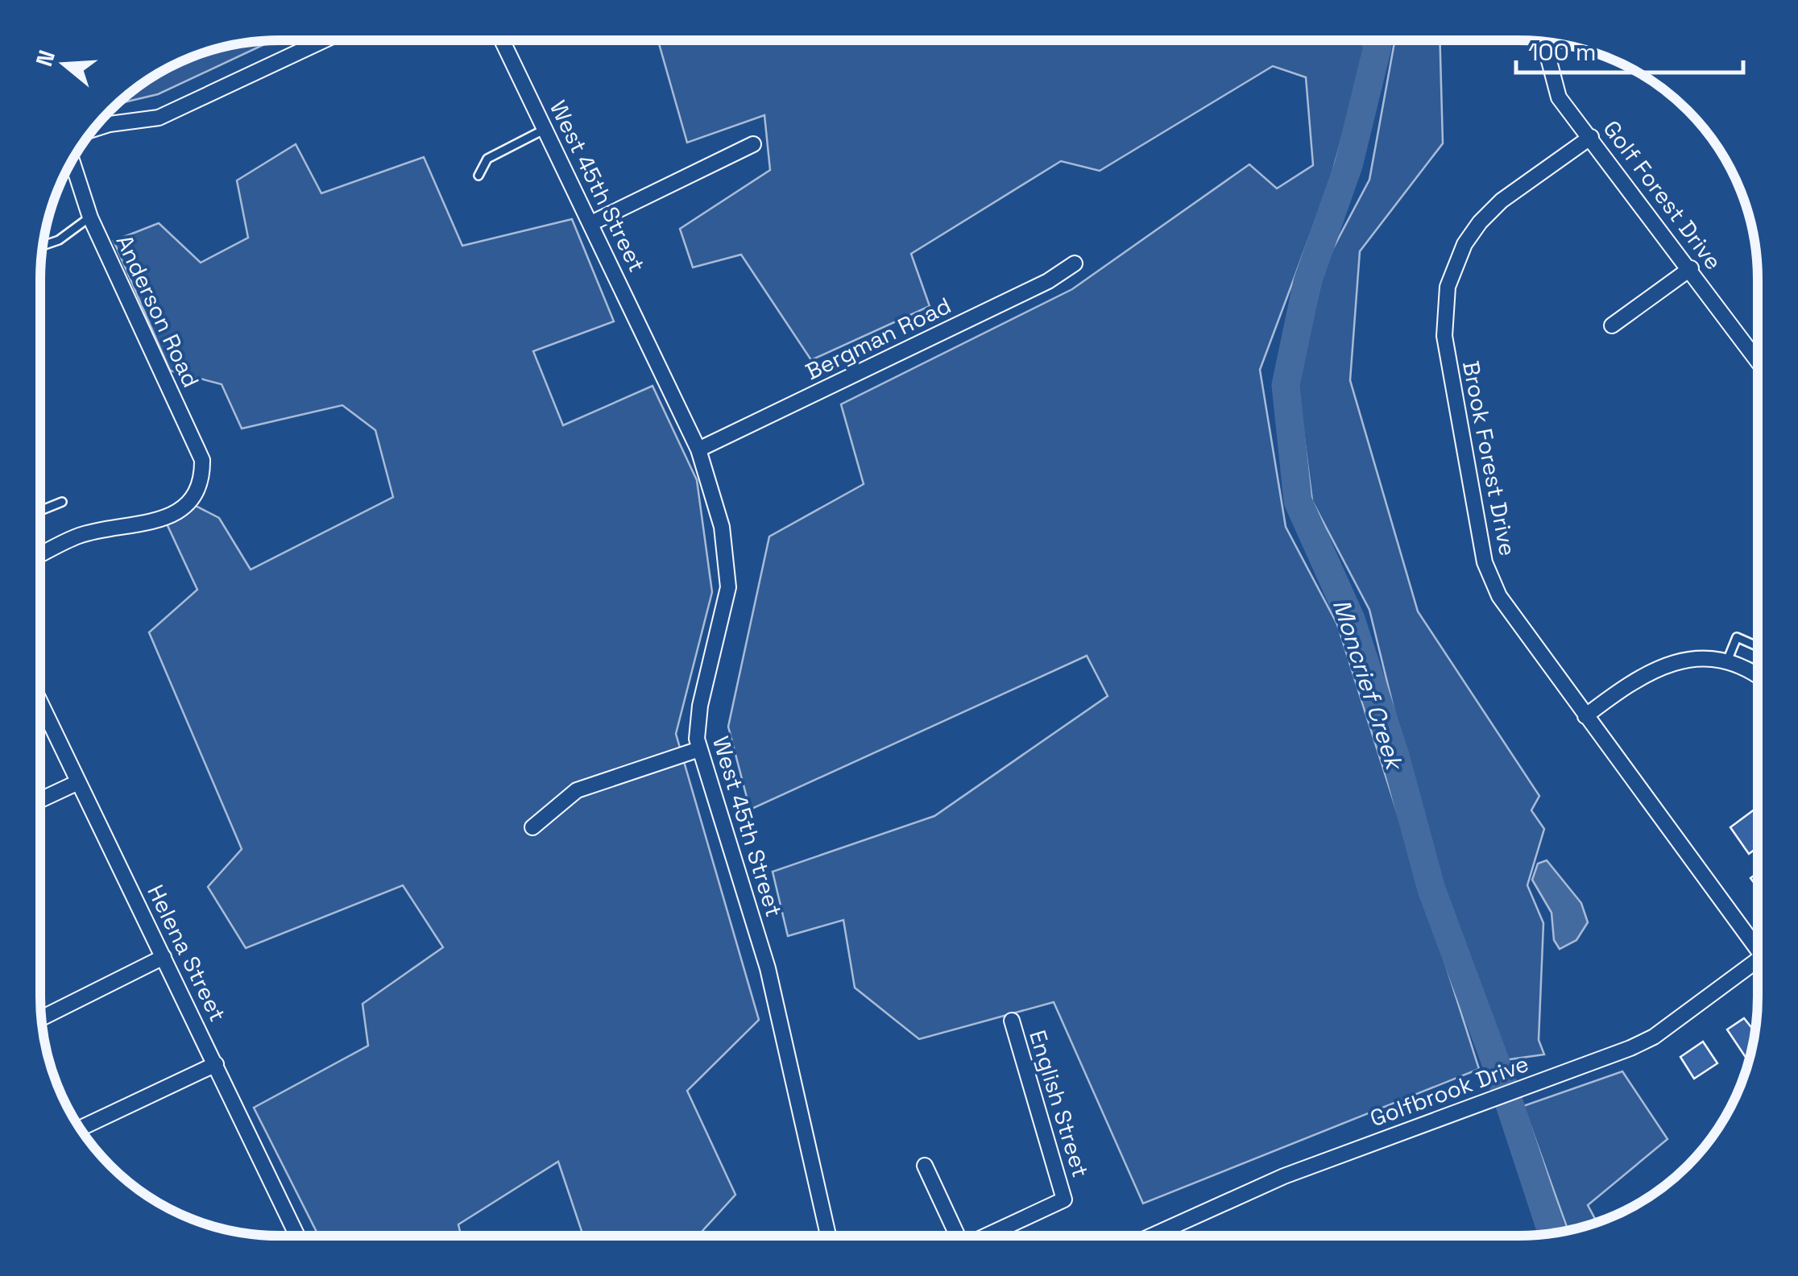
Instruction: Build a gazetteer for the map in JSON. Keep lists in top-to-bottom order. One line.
{"streets":{"street":["West 45th Street","Golf Forest Drive","Anderson Road","Bergman Road","Brook Forest Drive","Helena Street","Golfbrook Drive","English Street"]},"crossings":[["West 45th Street","Bergman Road"],["Golf Forest Drive","Brook Forest Drive"]],"water":["Moncrief Creek"],"scale_bar":"100 m","north":"left"}
